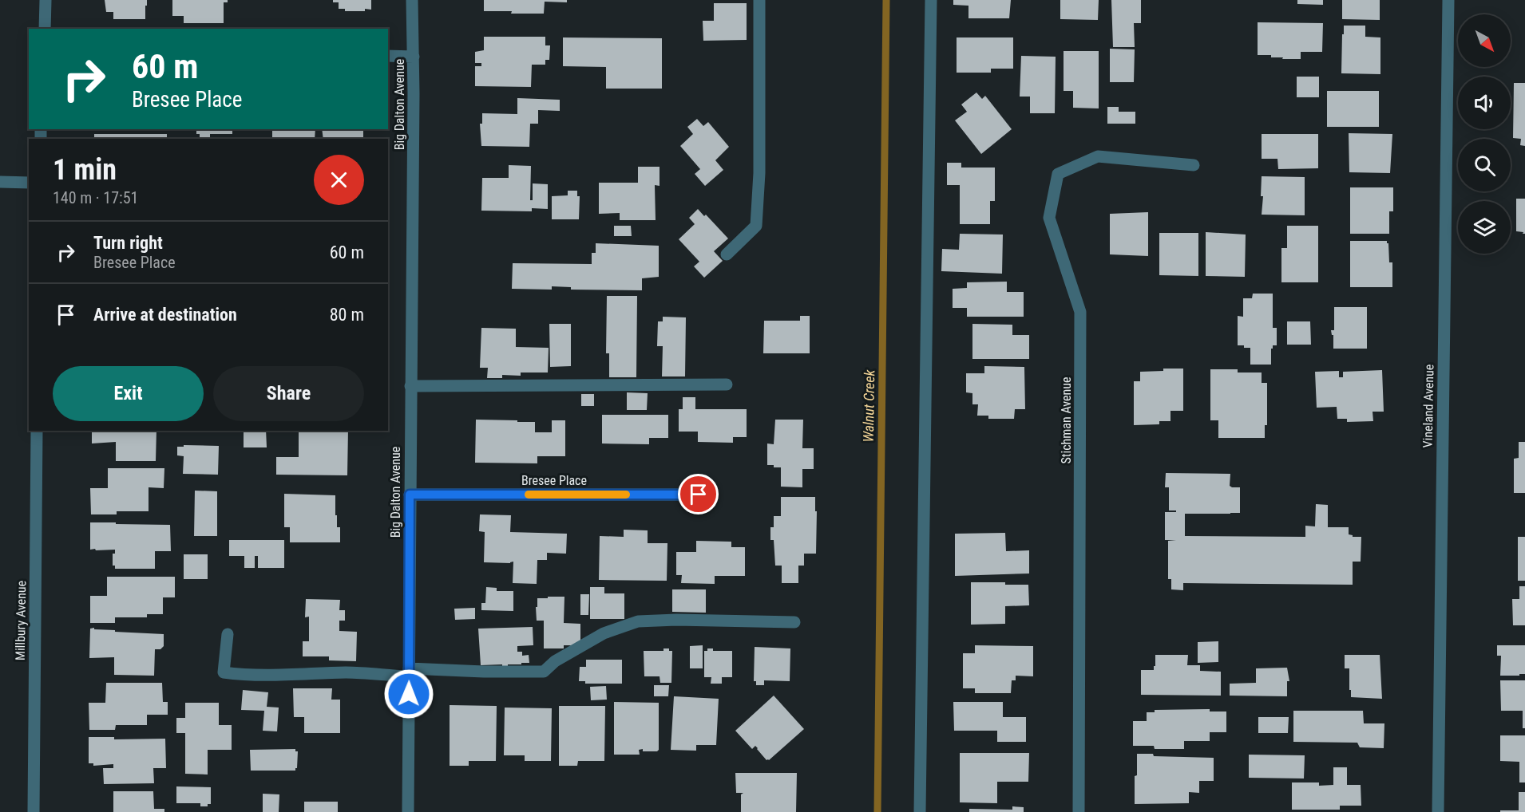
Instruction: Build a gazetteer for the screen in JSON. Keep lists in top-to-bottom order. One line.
{"streets":{"street":["Big Dalton Avenue","Vineland Avenue","Stichman Avenue","Bresee Place","Millbury Avenue"]},"crossings":[["Big Dalton Avenue","Bresee Place"]],"water":["Walnut Creek"],"north":"bottom right","page":{"turn":["60 m","Bresee Place"],"heading":["1 min","140 m · 17:51"],"list":[{"name":"Turn right","note":"Bresee Place","value":"60 m"},{"name":"Arrive at destination","value":"80 m"}],"buttons":["Exit","Share"]}}
